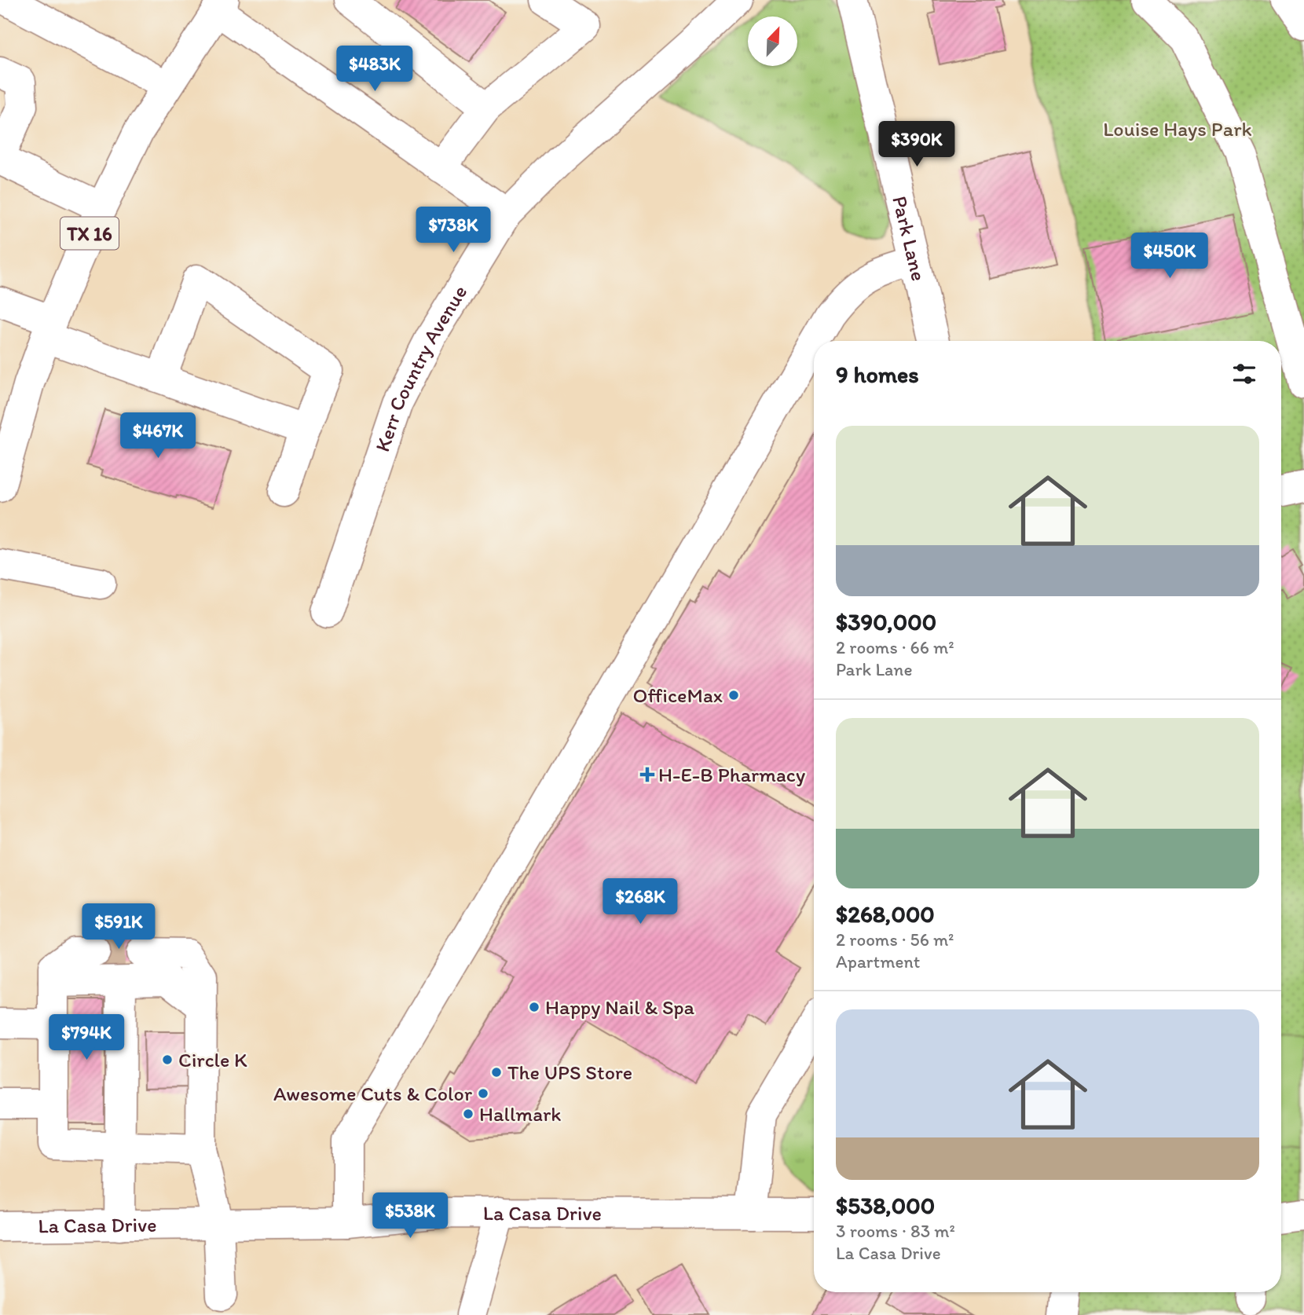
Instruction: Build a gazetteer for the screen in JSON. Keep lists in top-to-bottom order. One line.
{"streets":{"street":["TX 16","Park Lane","Kerr Country Avenue","La Casa Drive"]},"parks":["Louise Hays Park"],"places":{"other":["OfficeMax","Happy Nail & Spa","Circle K","The UPS Store","Awesome Cuts & Color","Hallmark"],"health":["H-E-B Pharmacy"]},"north":"top right","page":{"price":["$483K","$390K","$738K","$450K","$467K","$268K","$591K","$794K","$538K"],"heading":"9 homes","list":[{"name":"$390,000","note":"2 rooms · 66 m² · Park Lane"},{"name":"$268,000","note":"2 rooms · 56 m² · Apartment"},{"name":"$538,000","note":"3 rooms · 83 m² · La Casa Drive"}]}}
